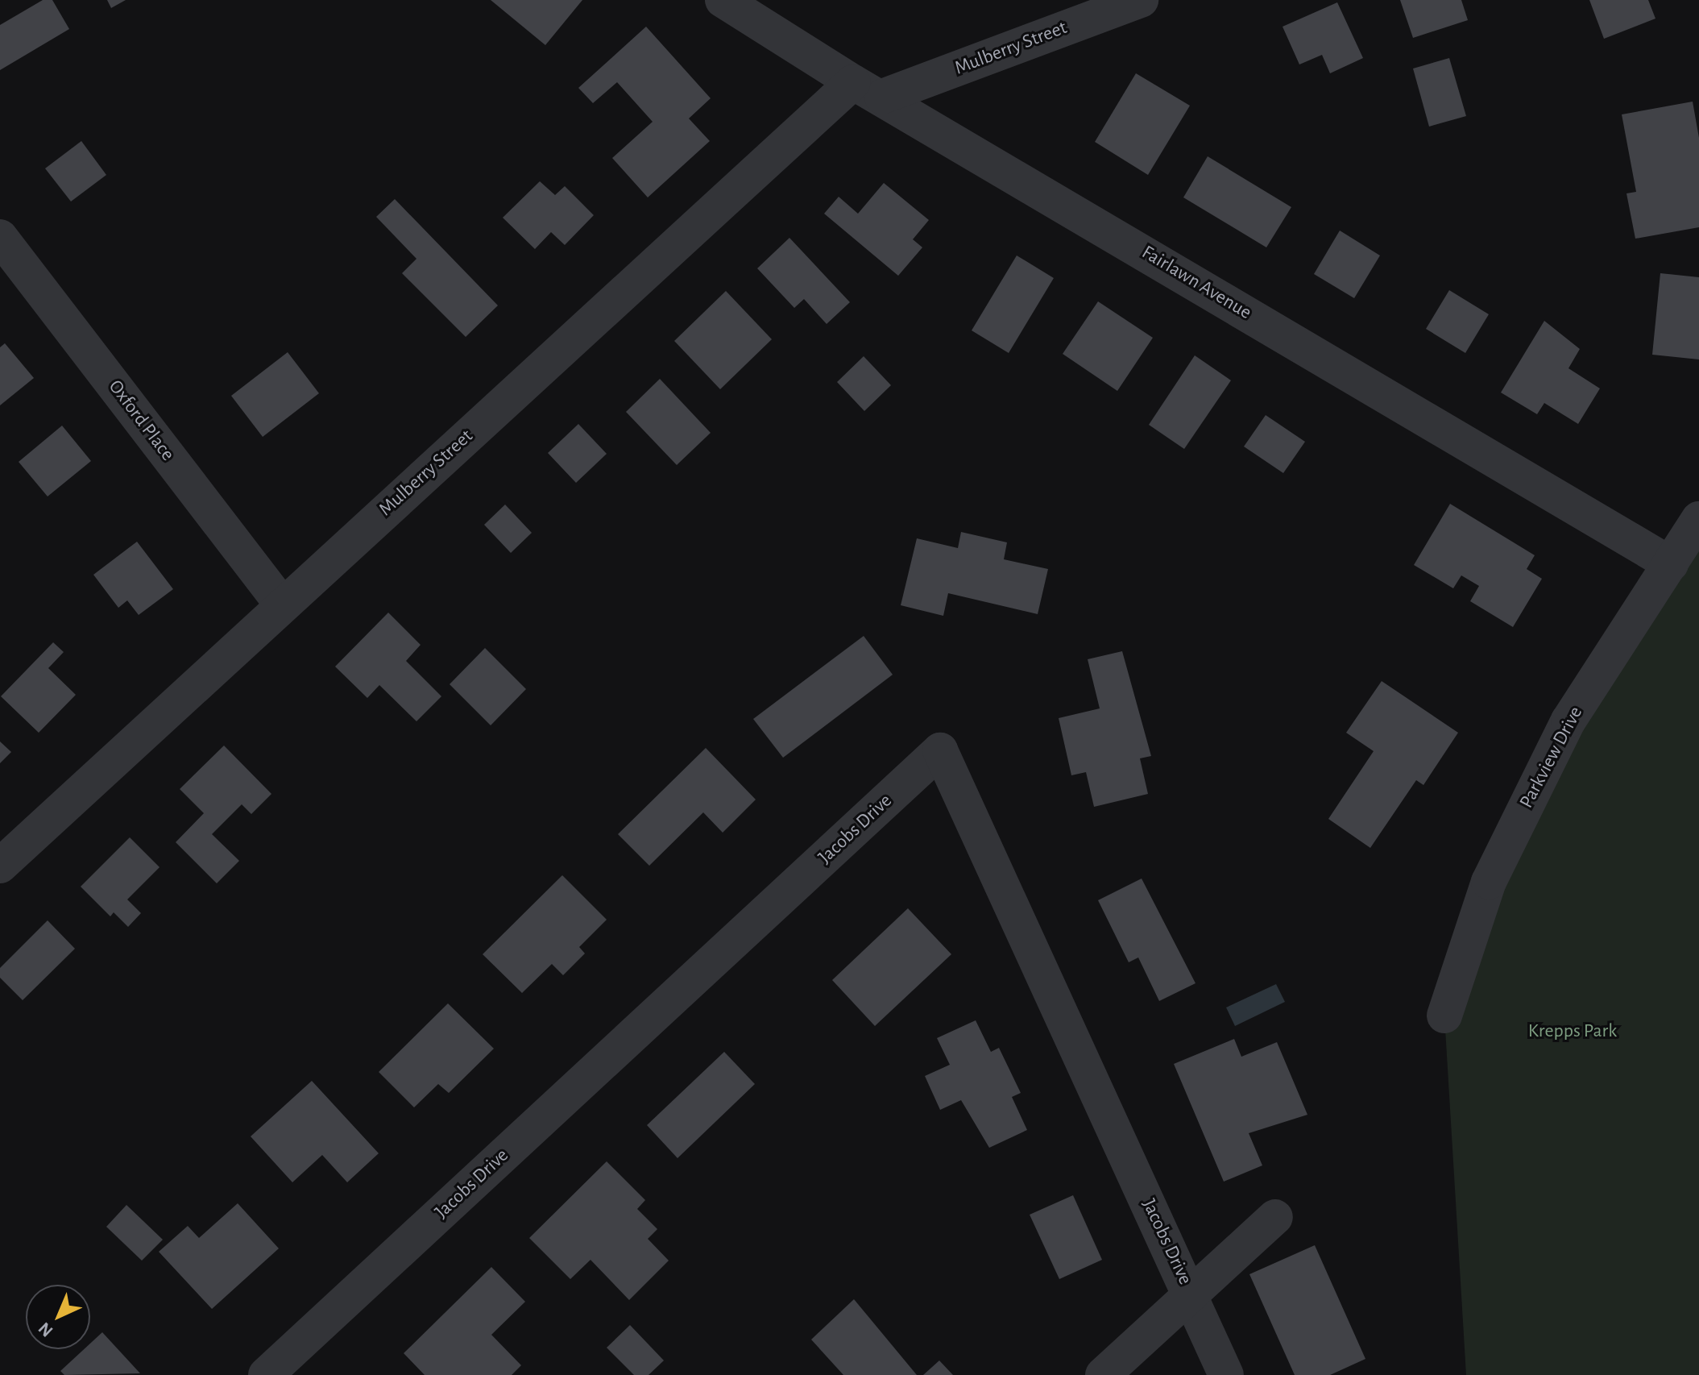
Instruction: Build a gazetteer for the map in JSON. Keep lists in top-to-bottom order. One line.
{"streets":{"street":["Mulberry Street","Fairlawn Avenue","Oxford Place","Parkview Drive","Jacobs Drive"]},"crossings":[["Mulberry Street","Fairlawn Avenue"],["Mulberry Street","Oxford Place"],["Fairlawn Avenue","Parkview Drive"]],"parks":["Krepps Park"],"north":"bottom left"}
